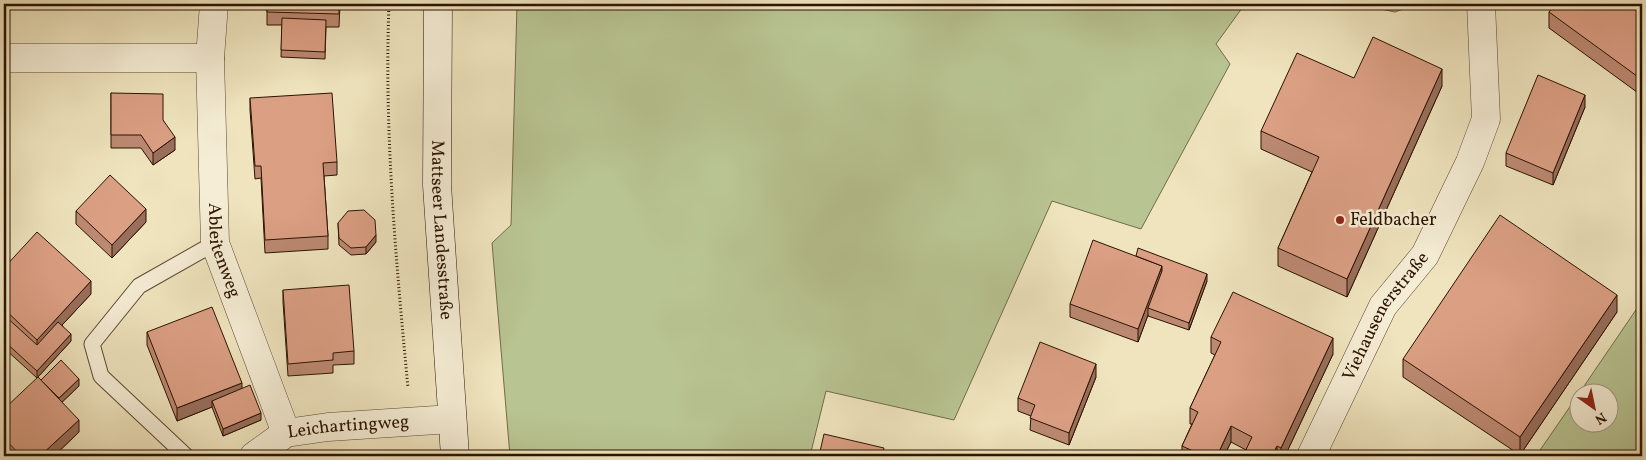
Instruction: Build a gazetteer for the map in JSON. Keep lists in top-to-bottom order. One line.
{"streets":{"street":["Mattseer Landesstraße","Ableitenweg","Viehausenerstraße","Leichartingweg"]},"crossings":[["Mattseer Landesstraße","Leichartingweg"],["Ableitenweg","Leichartingweg"]],"places":["Feldbacher"],"north":"bottom right"}
